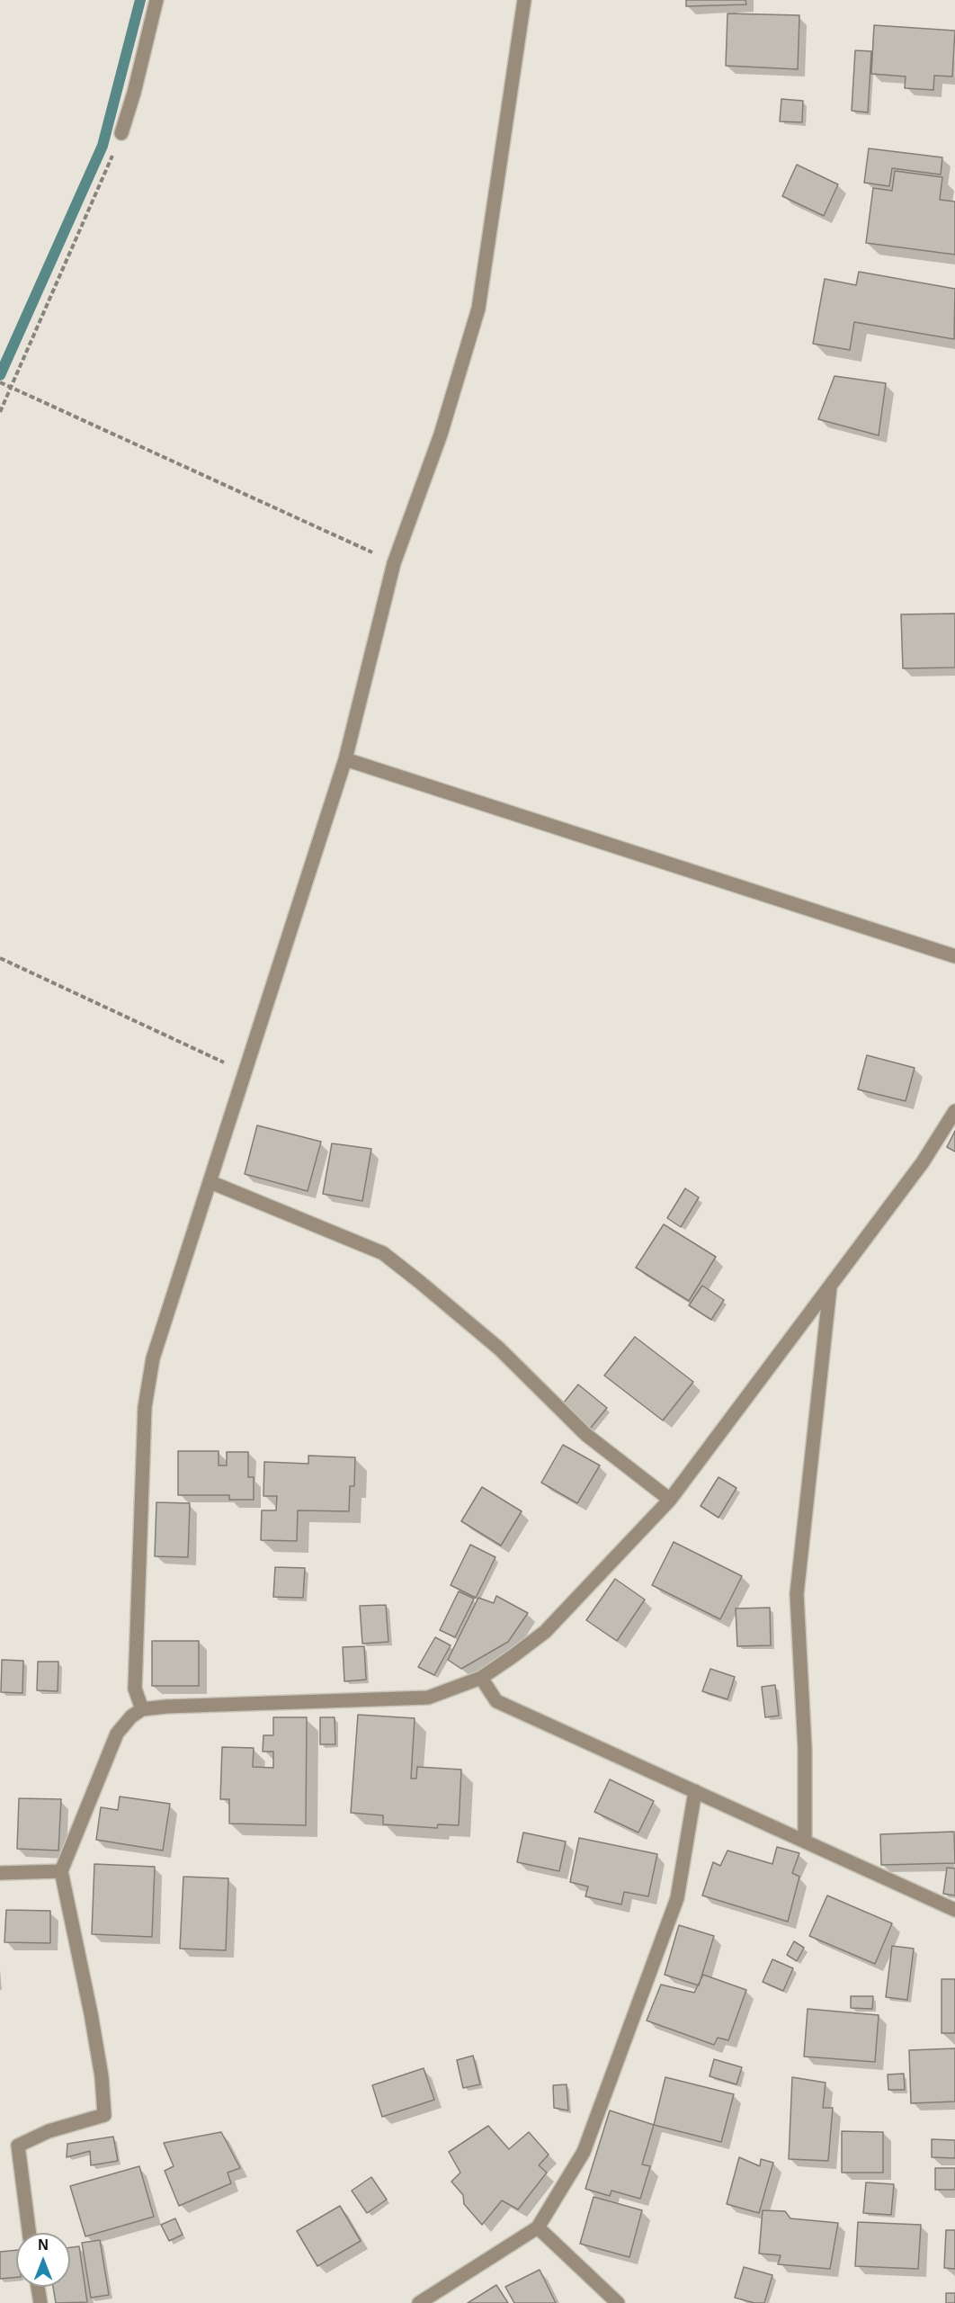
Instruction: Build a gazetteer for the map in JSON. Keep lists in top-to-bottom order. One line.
{"north":"top"}
